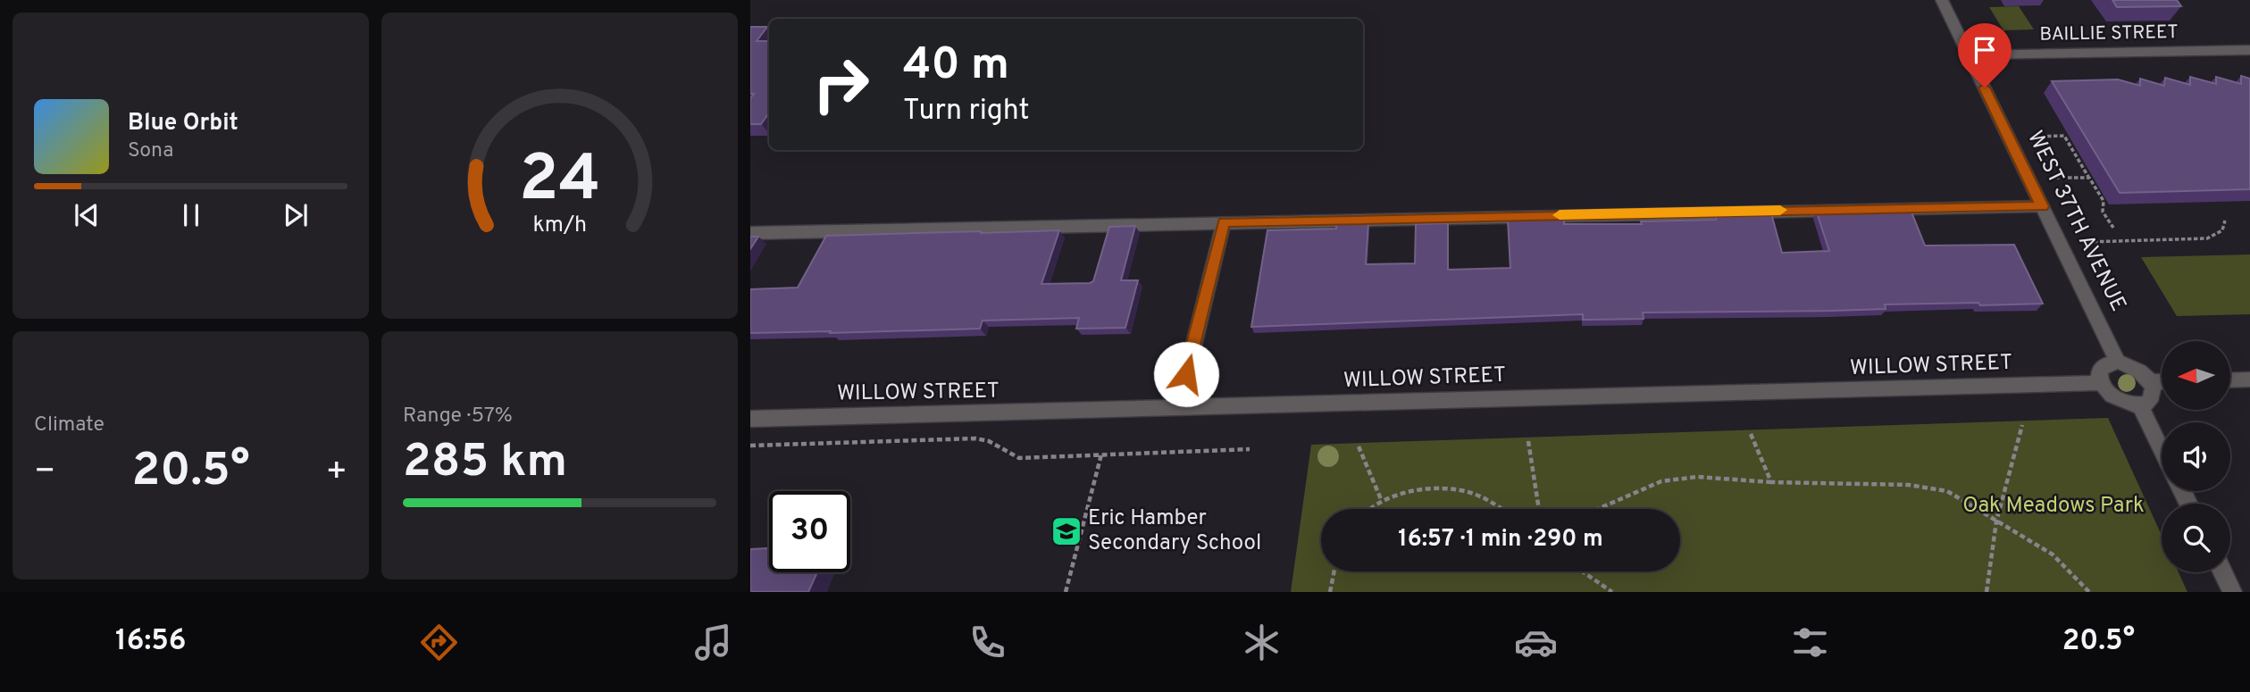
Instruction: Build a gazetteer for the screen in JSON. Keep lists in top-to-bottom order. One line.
{"streets":{"street":["BAILLIE STREET","WEST 37TH AVENUE","WILLOW STREET"]},"crossings":[["BAILLIE STREET","WEST 37TH AVENUE"],["WEST 37TH AVENUE","WILLOW STREET"]],"parks":["Oak Meadows Park"],"places":{"school or university":["Eric Hamber Secondary School"]},"north":"left","page":{"turn":["40 m","Turn right"],"song":["Blue Orbit","Sona"],"tile":["Climate",["Range · 57%","285 km"]],"heat":["−","20.5°","+"],"limit":"30","trip":"16:57 · 1 min · 290 m","tabs":["16:56","20.5°"],"gauge":["24","km/h"]}}
